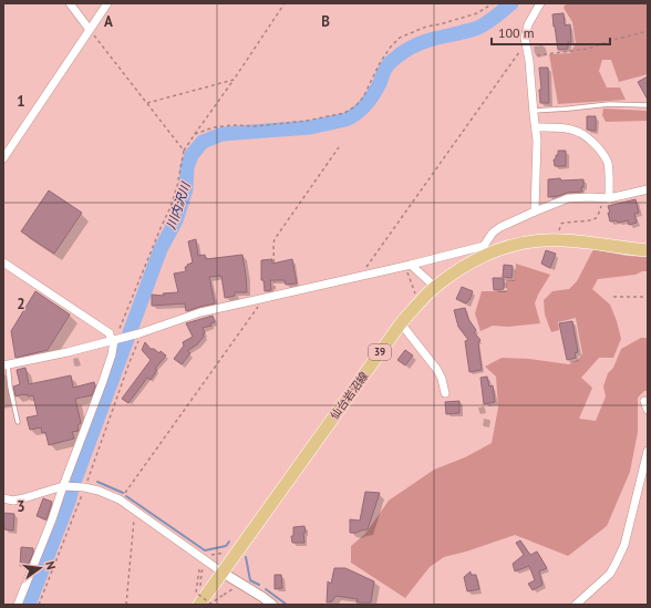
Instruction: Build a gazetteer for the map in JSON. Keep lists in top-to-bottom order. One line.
{"streets":{"main road":["39","仙台岩沼線"]},"water":["川内沢川"],"scale_bar":"100 m","north":"right","grid":{"columns":["A","B"],"rows":["1","2","3"]}}
